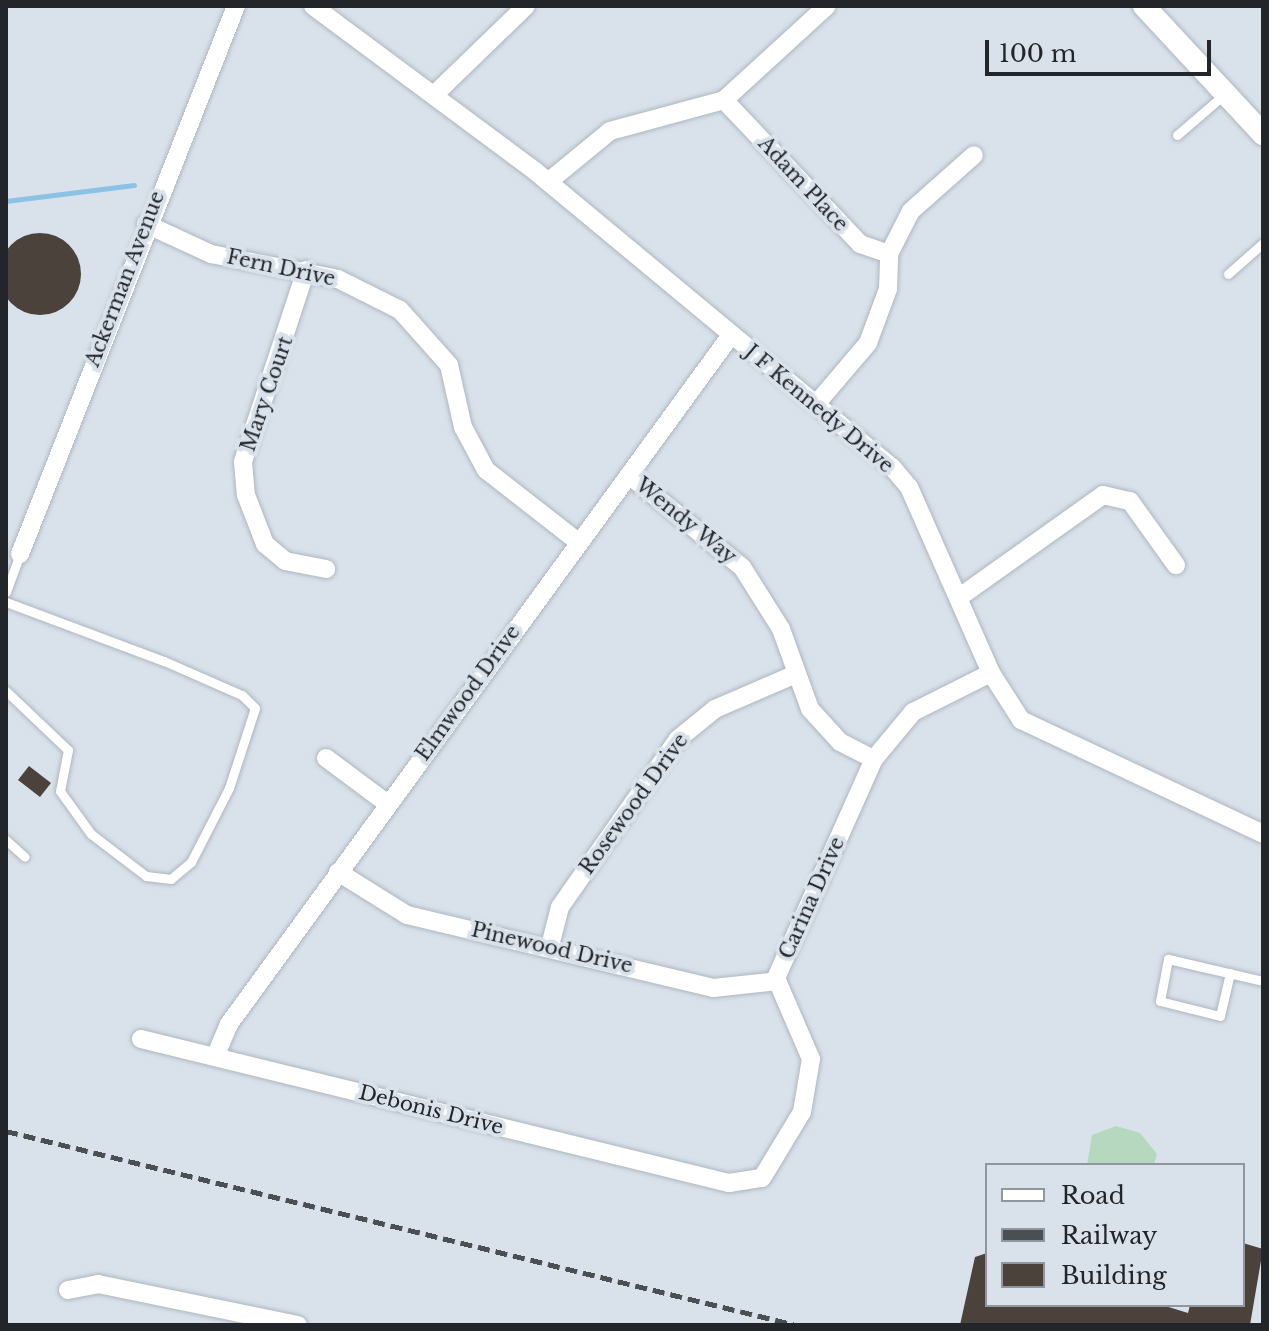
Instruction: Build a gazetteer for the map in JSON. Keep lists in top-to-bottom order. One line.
{"streets":{"street":["Adam Place","Fern Drive","Ackerman Avenue","Mary Court","J F Kennedy Drive","Wendy Way","Elmwood Drive","Rosewood Drive","Carina Drive","Pinewood Drive","Debonis Drive"]},"crossings":[["Fern Drive","Ackerman Avenue"],["Fern Drive","Mary Court"],["Fern Drive","Elmwood Drive"],["J F Kennedy Drive","Elmwood Drive"],["J F Kennedy Drive","Carina Drive"],["Wendy Way","Elmwood Drive"],["Wendy Way","Rosewood Drive"],["Wendy Way","Carina Drive"],["Elmwood Drive","Pinewood Drive"],["Elmwood Drive","Debonis Drive"],["Rosewood Drive","Pinewood Drive"],["Carina Drive","Pinewood Drive"],["Carina Drive","Debonis Drive"]],"legend":["Road","Railway","Building"],"scale_bar":"100 m"}
